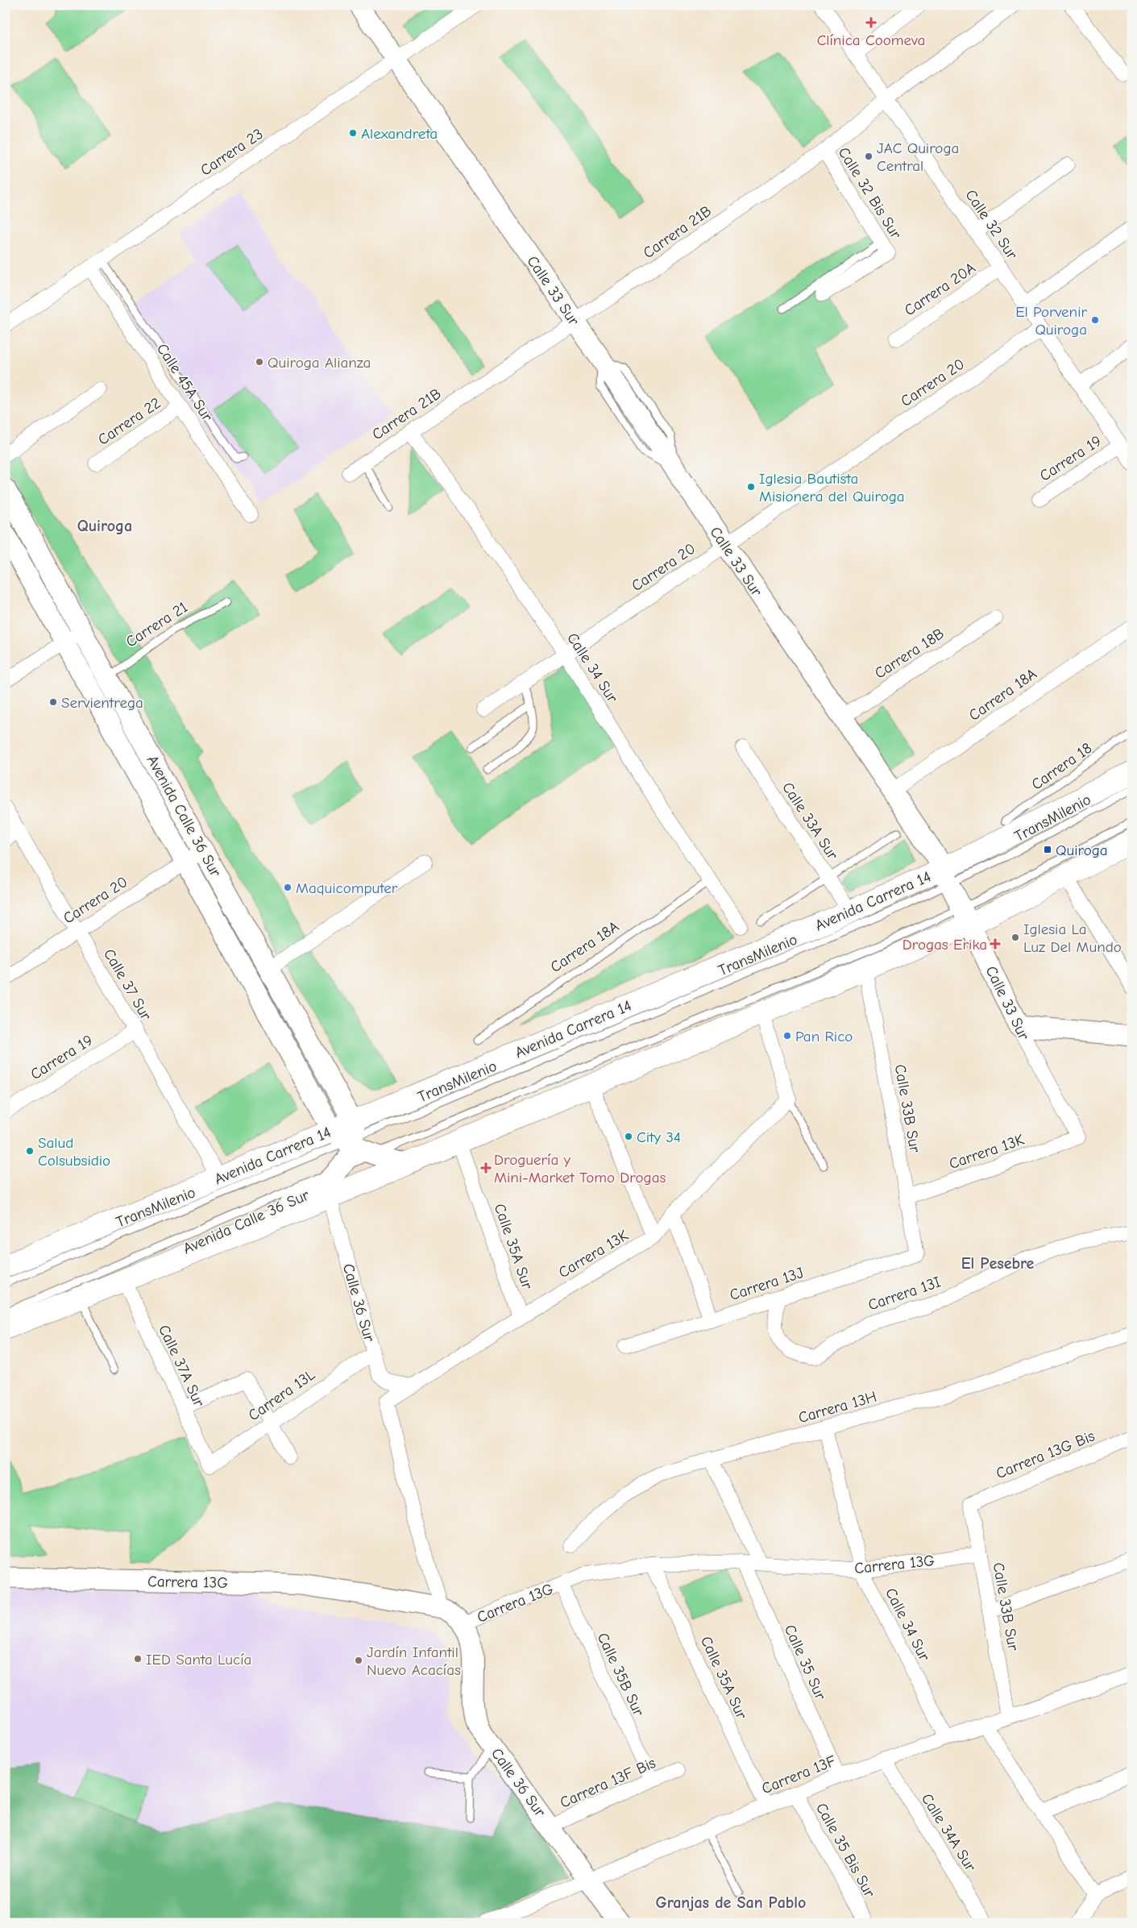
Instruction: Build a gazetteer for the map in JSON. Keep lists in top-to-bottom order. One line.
{"streets":{"main road":["Avenida Carrera 14"],"street":["Carrera 23","Calle 32 Bis Sur","Calle 32 Sur","Carrera 21B","Carrera 20A","Calle 33 Sur","Calle 45A Sur","Carrera 20","Carrera 22","Carrera 19","Carrera 18B","Calle 34 Sur","Carrera 18A","Avenida Calle 36 Sur","Calle 33A Sur","Calle 37 Sur","Calle 33B Sur","Carrera 13K","Calle 35A Sur","Carrera 13J","Carrera 13I","Calle 36 Sur","Calle 37A Sur","Carrera 13L","Carrera 13H","Carrera 13G Bis","Carrera 13G","Calle 35 Sur","Calle 35B Sur","Carrera 13F","Carrera 13F Bis","Calle 34A Sur","Calle 35 Bis Sur"],"lane":["Carrera 21","Carrera 18","TransMilenio"]},"crossings":[["Carrera 23","Calle 33 Sur"],["Carrera 23","Calle 45A Sur"],["Calle 32 Bis Sur","Carrera 21B"],["Calle 32 Sur","Carrera 21B"],["Calle 32 Sur","Carrera 20A"],["Calle 32 Sur","Carrera 20"],["Calle 32 Sur","Carrera 19"],["Carrera 21B","Calle 33 Sur"],["Carrera 21B","Calle 34 Sur"],["Calle 33 Sur","Carrera 20"],["Calle 33 Sur","Carrera 18B"],["Calle 33 Sur","Carrera 18A"],["Calle 33 Sur","TransMilenio"],["Calle 33 Sur","Avenida Carrera 14"],["Calle 33 Sur","Carrera 13K"],["Calle 45A Sur","Carrera 22"],["Carrera 20","Calle 34 Sur"],["Carrera 20","Avenida Calle 36 Sur"],["Carrera 20","Calle 37 Sur"],["Carrera 19","Calle 37 Sur"],["Carrera 21","Avenida Calle 36 Sur"],["Calle 34 Sur","Carrera 18A"],["Calle 34 Sur","Carrera 13H"],["Calle 34 Sur","Carrera 13G"],["Calle 34 Sur","Carrera 13F"],["Avenida Calle 36 Sur","TransMilenio"],["Avenida Calle 36 Sur","Avenida Carrera 14"],["Avenida Calle 36 Sur","Calle 37A Sur"],["TransMilenio","Avenida Carrera 14"],["Calle 33A Sur","Avenida Carrera 14"],["Avenida Carrera 14","Calle 37 Sur"],["Calle 33B Sur","Carrera 13K"],["Calle 33B Sur","Carrera 13J"],["Calle 33B Sur","Carrera 13G Bis"],["Calle 33B Sur","Carrera 13G"],["Calle 33B Sur","Carrera 13F"],["Carrera 13K","Calle 35A Sur"],["Carrera 13K","Calle 36 Sur"],["Carrera 13K","Carrera 13G"],["Calle 35A Sur","Carrera 13G"],["Calle 35A Sur","Carrera 13F"],["Carrera 13J","Carrera 13I"],["Calle 36 Sur","Carrera 13L"],["Calle 36 Sur","Carrera 13G"],["Calle 36 Sur","Carrera 13F"],["Calle 36 Sur","Carrera 13F Bis"],["Calle 37A Sur","Carrera 13L"],["Carrera 13G","Calle 35 Sur"],["Carrera 13G","Calle 35B Sur"],["Calle 35 Sur","Carrera 13F"],["Calle 35B Sur","Carrera 13F Bis"],["Carrera 13F","Calle 34A Sur"],["Carrera 13F","Calle 35 Bis Sur"]],"districts":["Quiroga","El Pesebre","Granjas de San Pablo"],"places":{"health":["Clínica Coomeva","Drogas Erika","Droguería y Mini-Market Tomo Drogas"],"other":["Alexandreta","JAC Quiroga Central","El Porvenir Quiroga","Quiroga Alianza","Iglesia Bautista Misionera del Quiroga","Servientrega","Maquicomputer","Iglesia La Luz Del Mundo","Pan Rico","City 34","Salud Colsubsidio","IED Santa Lucía","Jardín Infantil Nuevo Acacías"],"transit":["Quiroga"]}}
